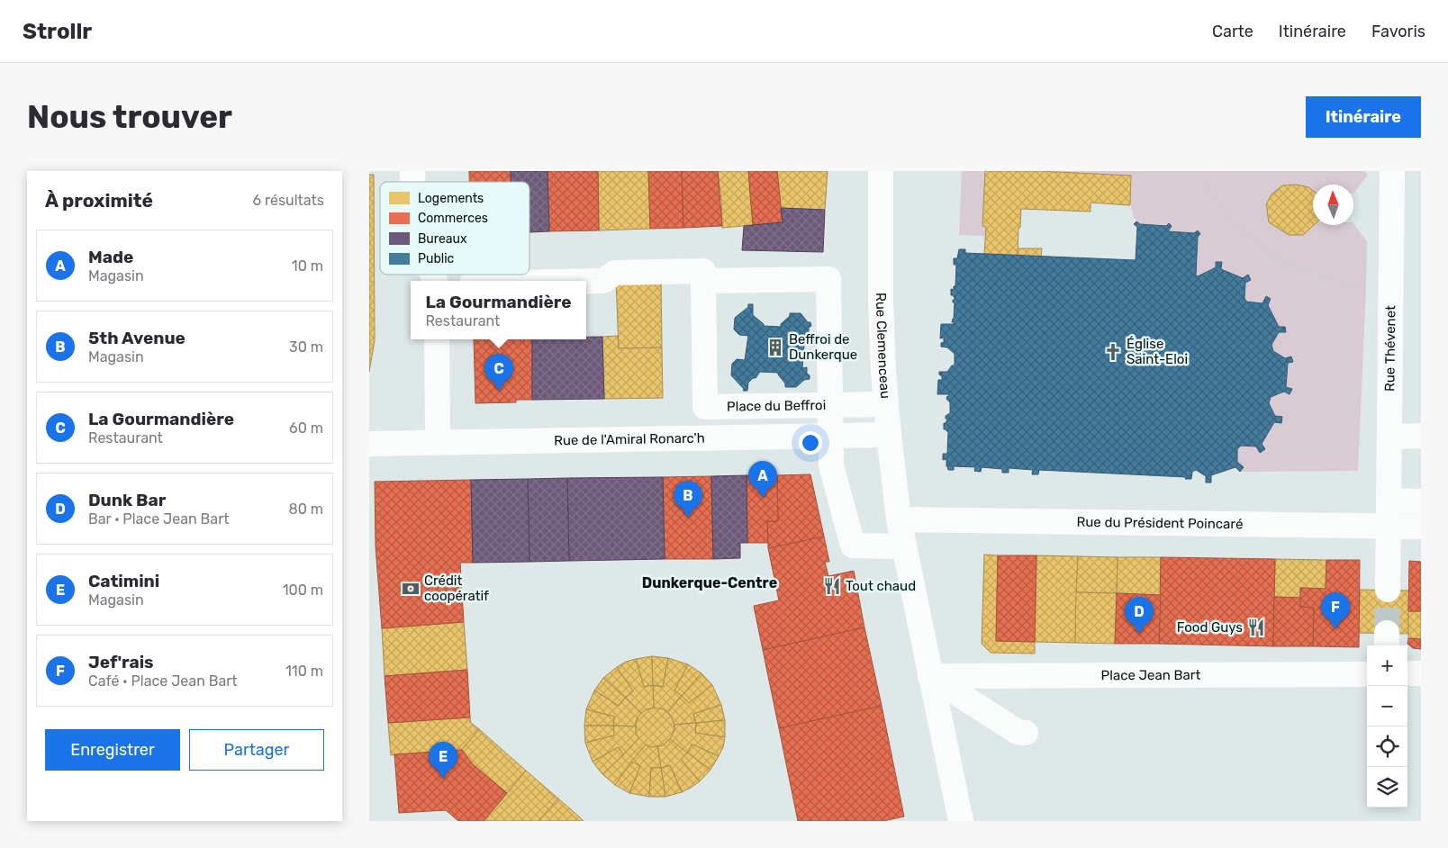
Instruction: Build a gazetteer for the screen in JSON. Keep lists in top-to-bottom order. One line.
{"streets":{"street":["Rue Clemenceau","Rue Thévenet","Place du Beffroi","Rue de l'Amiral Ronarc'h","Rue du Président Poincaré","Place Jean Bart"]},"crossings":[["Rue Clemenceau","Rue de l'Amiral Ronarc'h"],["Rue Clemenceau","Rue du Président Poincaré"],["Rue Thévenet","Rue du Président Poincaré"]],"districts":["Dunkerque-Centre"],"places":{"building":["Beffroi de Dunkerque"],"church":["Église Saint-Eloi"],"restaurant":["Tout chaud","Food Guys"],"bank":["Crédit coopératif"]},"legend":["Logements","Commerces","Bureaux","Public"],"north":"top","page":{"header":"Strollr","nav":["Carte","Itinéraire","Favoris"],"buttons":["Itinéraire",["Enregistrer","Partager"]],"title":"Nous trouver","heading":["À proximité","6 résultats"],"list":[{"mark":"A","name":"Made","note":"Magasin","value":"10 m"},{"mark":"B","name":"5th Avenue","note":"Magasin","value":"30 m"},{"mark":"C","name":"La Gourmandière","note":"Restaurant","value":"60 m"},{"mark":"D","name":"Dunk Bar","note":"Bar · Place Jean Bart","value":"80 m"},{"mark":"E","name":"Catimini","note":"Magasin","value":"100 m"},{"mark":"F","name":"Jef'rais","note":"Café · Place Jean Bart","value":"110 m"}],"popup":["La Gourmandière","Restaurant"],"pins":["C","A","B","F","D","E"],"map_buttons":["+","−"]}}
